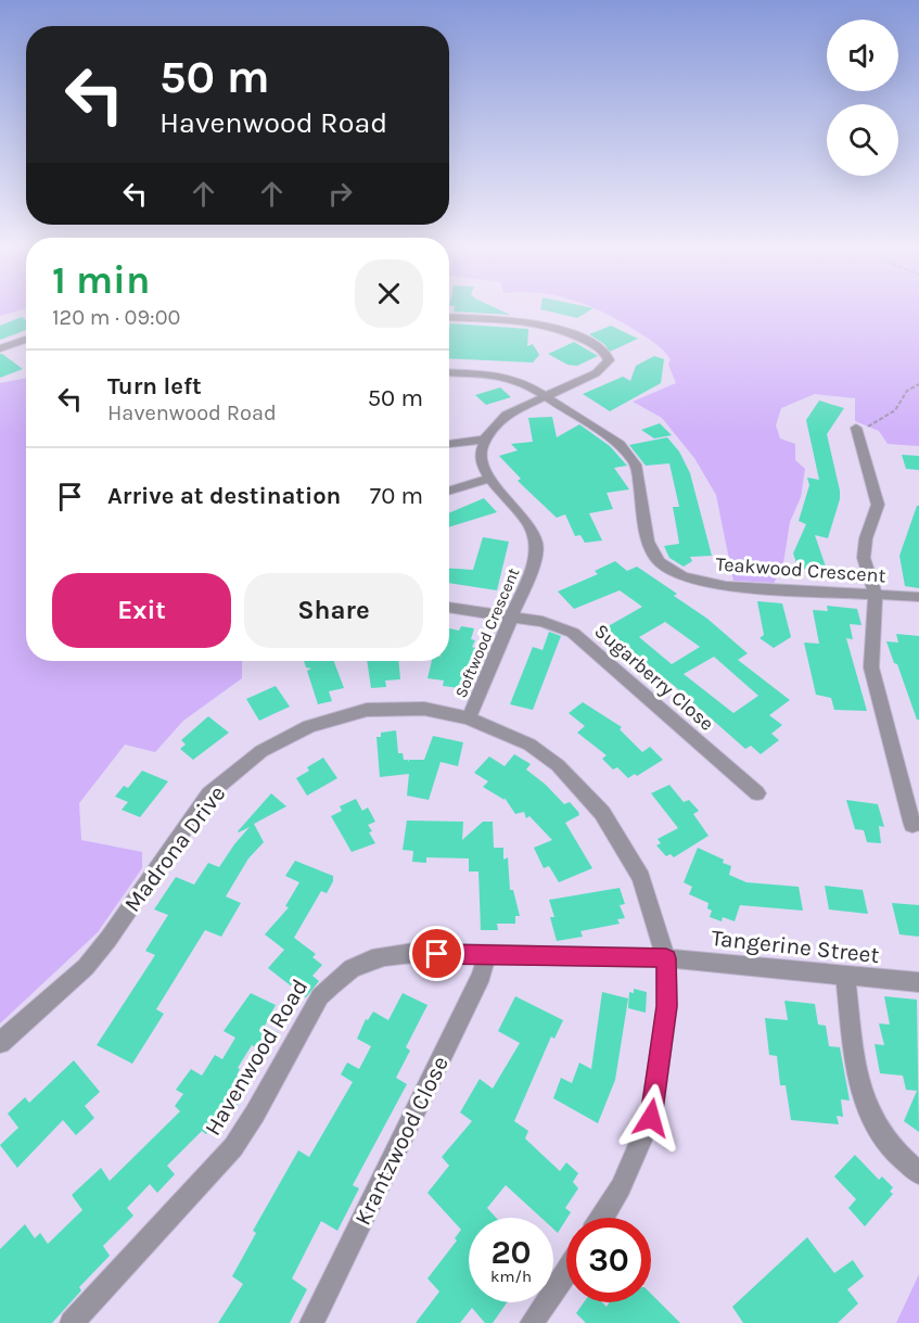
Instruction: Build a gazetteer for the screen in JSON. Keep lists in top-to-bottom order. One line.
{"streets":{"street":["Teakwood Crescent","Softwood Crescent","Sugarberry Close","Madrona Drive","Tangerine Street","Havenwood Road","Krantzwood Close"]},"crossings":[["Softwood Crescent","Sugarberry Close"],["Softwood Crescent","Madrona Drive"],["Madrona Drive","Tangerine Street"],["Madrona Drive","Havenwood Road"],["Tangerine Street","Havenwood Road"],["Havenwood Road","Krantzwood Close"]],"page":{"turn":["50 m","Havenwood Road"],"heading":["1 min","120 m · 09:00"],"list":[{"name":"Turn left","note":"Havenwood Road","value":"50 m"},{"name":"Arrive at destination","value":"70 m"}],"buttons":["Exit","Share"],"speed":"20 km/h","limit":"30"}}
